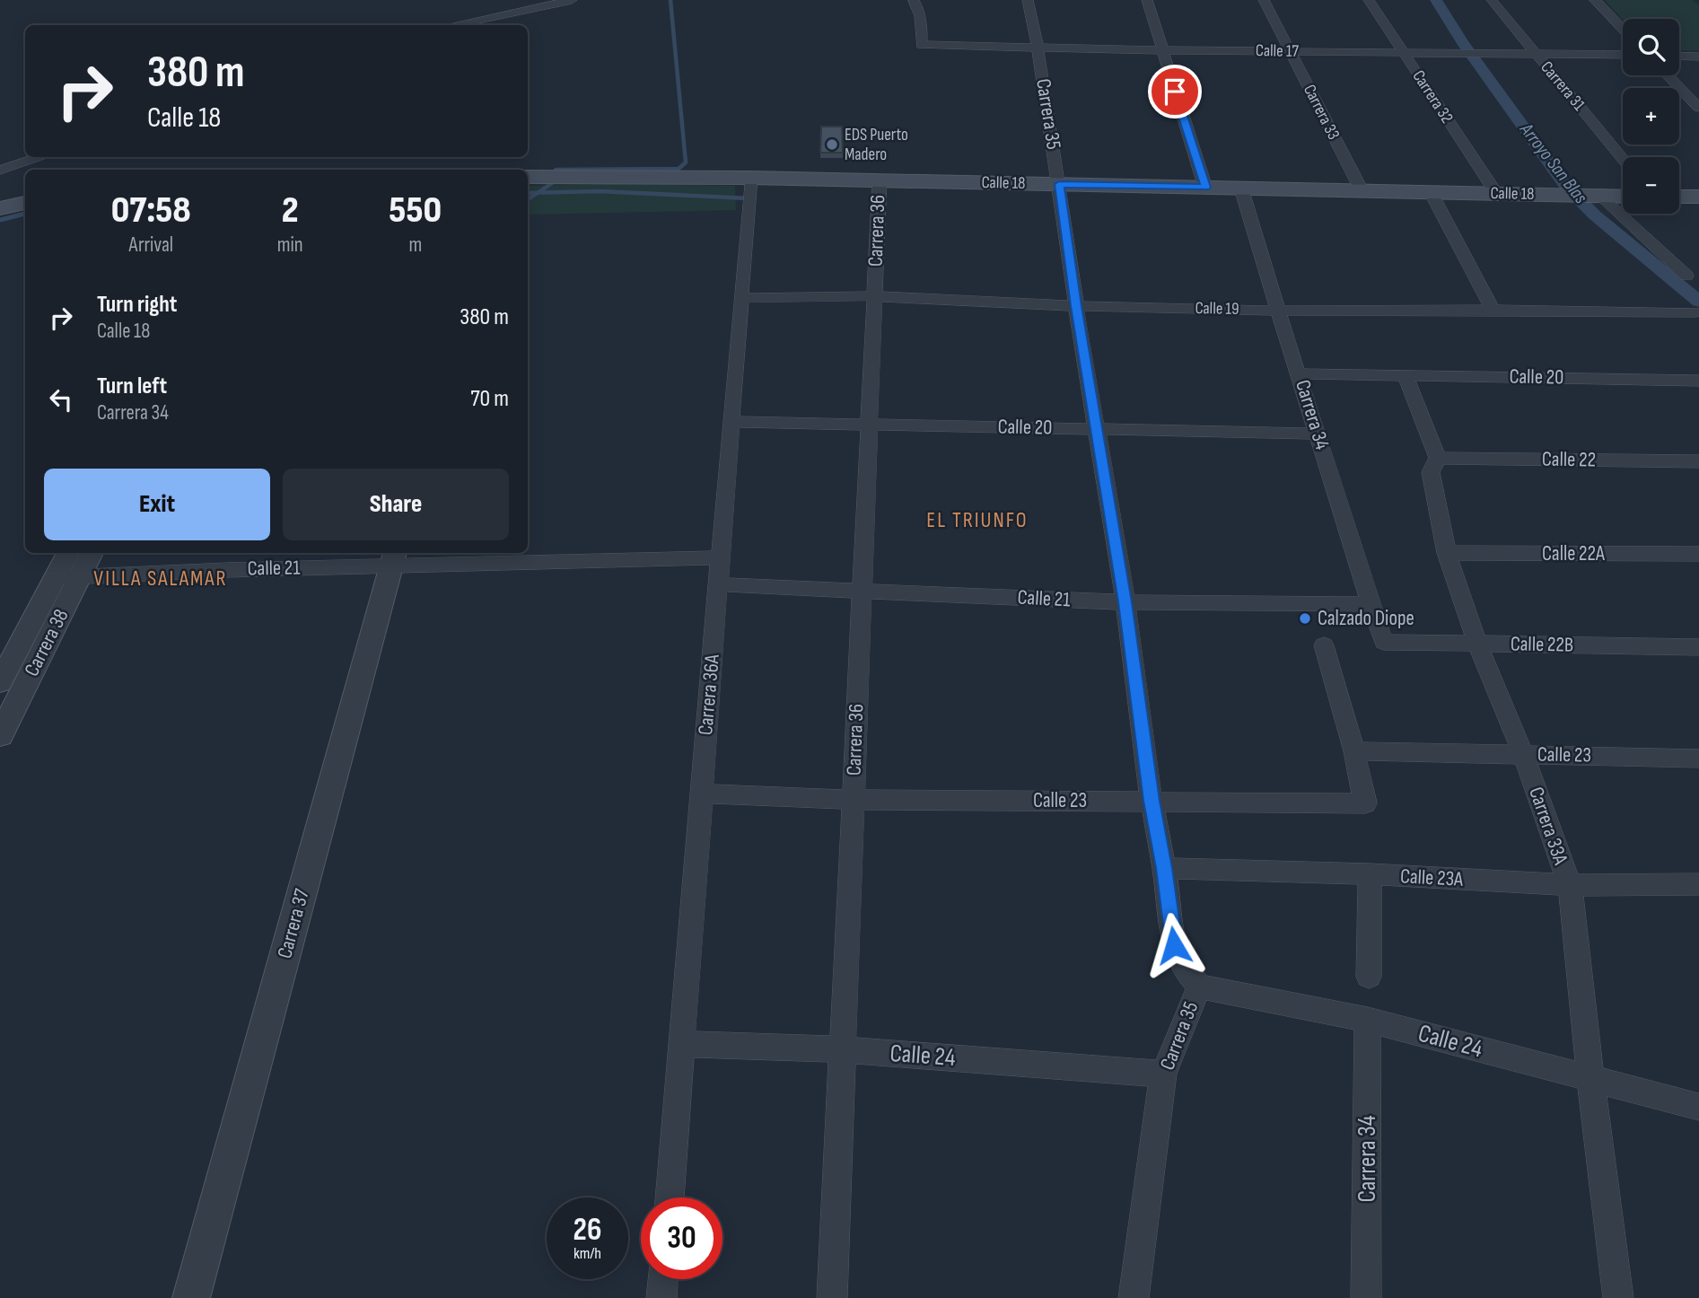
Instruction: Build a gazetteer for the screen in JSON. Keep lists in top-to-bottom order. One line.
{"streets":{"main road":["Calle 18"],"street":["Calle 17","Carrera 31","Carrera 32","Carrera 33","Carrera 35","Carrera 36","Calle 19","Calle 20","Carrera 34","Calle 22","Calle 22A","Calle 21","Carrera 38","Calle 22B","Carrera 36A","Calle 23","Carrera 33A","Calle 23A","Carrera 37","Calle 24"]},"crossings":[["Calle 17","Carrera 31"],["Calle 17","Carrera 32"],["Calle 17","Carrera 33"],["Calle 17","Carrera 35"],["Carrera 32","Calle 18"],["Carrera 33","Calle 18"],["Carrera 35","Calle 18"],["Carrera 35","Calle 19"],["Carrera 35","Calle 20"],["Carrera 35","Calle 21"],["Carrera 35","Calle 23"],["Carrera 35","Calle 23A"],["Carrera 35","Calle 24"],["Calle 18","Carrera 36"],["Calle 18","Carrera 34"],["Calle 18","Carrera 36A"],["Carrera 36","Calle 19"],["Carrera 36","Calle 20"],["Carrera 36","Calle 21"],["Carrera 36","Calle 23"],["Carrera 36","Calle 24"],["Calle 19","Carrera 34"],["Calle 19","Carrera 36A"],["Calle 20","Carrera 34"],["Calle 20","Carrera 36A"],["Calle 20","Carrera 33A"],["Carrera 34","Calle 21"],["Carrera 34","Calle 22B"],["Carrera 34","Calle 24"],["Calle 22","Carrera 33A"],["Calle 22A","Carrera 33A"],["Calle 21","Carrera 38"],["Calle 21","Carrera 36A"],["Calle 21","Carrera 37"],["Calle 22B","Carrera 33A"],["Carrera 36A","Calle 23"],["Carrera 36A","Calle 24"],["Calle 23","Carrera 33A"],["Carrera 33A","Calle 23A"],["Carrera 33A","Calle 24"]],"districts":["EL TRIUNFO","VILLA SALAMAR"],"water":["Arroyo San Blas"],"places":["EDS Puerto Madero","Calzado Diope"],"page":{"map_buttons":["+","−"],"turn":["380 m","Calle 18"],"eta":["07:58","Arrival","2","min","550","m"],"list":[{"name":"Turn right","note":"Calle 18","value":"380 m"},{"name":"Turn left","note":"Carrera 34","value":"70 m"}],"buttons":["Exit","Share"],"speed":"26 km/h","limit":"30"}}
